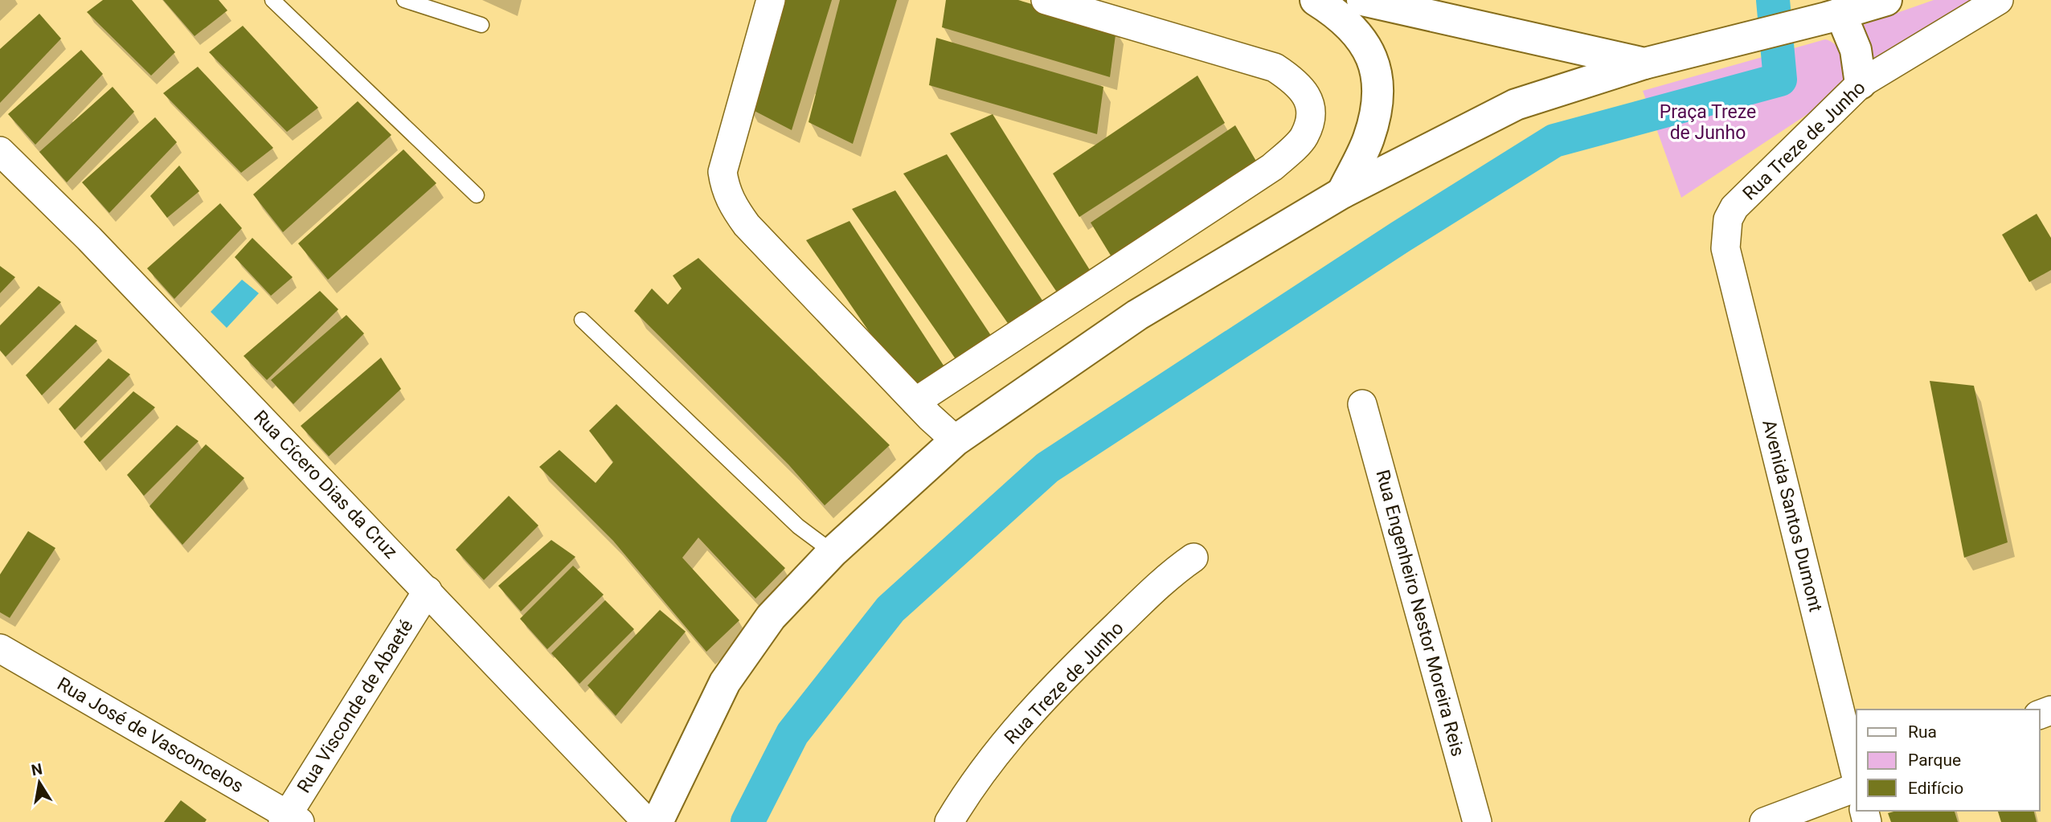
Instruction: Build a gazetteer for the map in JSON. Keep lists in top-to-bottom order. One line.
{"streets":{"street":["Rua Treze de Junho","Rua Cícero Dias da Cruz","Avenida Santos Dumont","Rua Engenheiro Nestor Moreira Reis","Rua Visconde de Abaeté","Rua José de Vasconcelos"]},"crossings":[["Rua Treze de Junho","Avenida Santos Dumont"],["Rua Cícero Dias da Cruz","Rua Visconde de Abaeté"],["Rua Visconde de Abaeté","Rua José de Vasconcelos"]],"parks":["Praça Treze de Junho"],"legend":["Rua","Parque","Edifício"],"north":"top"}
